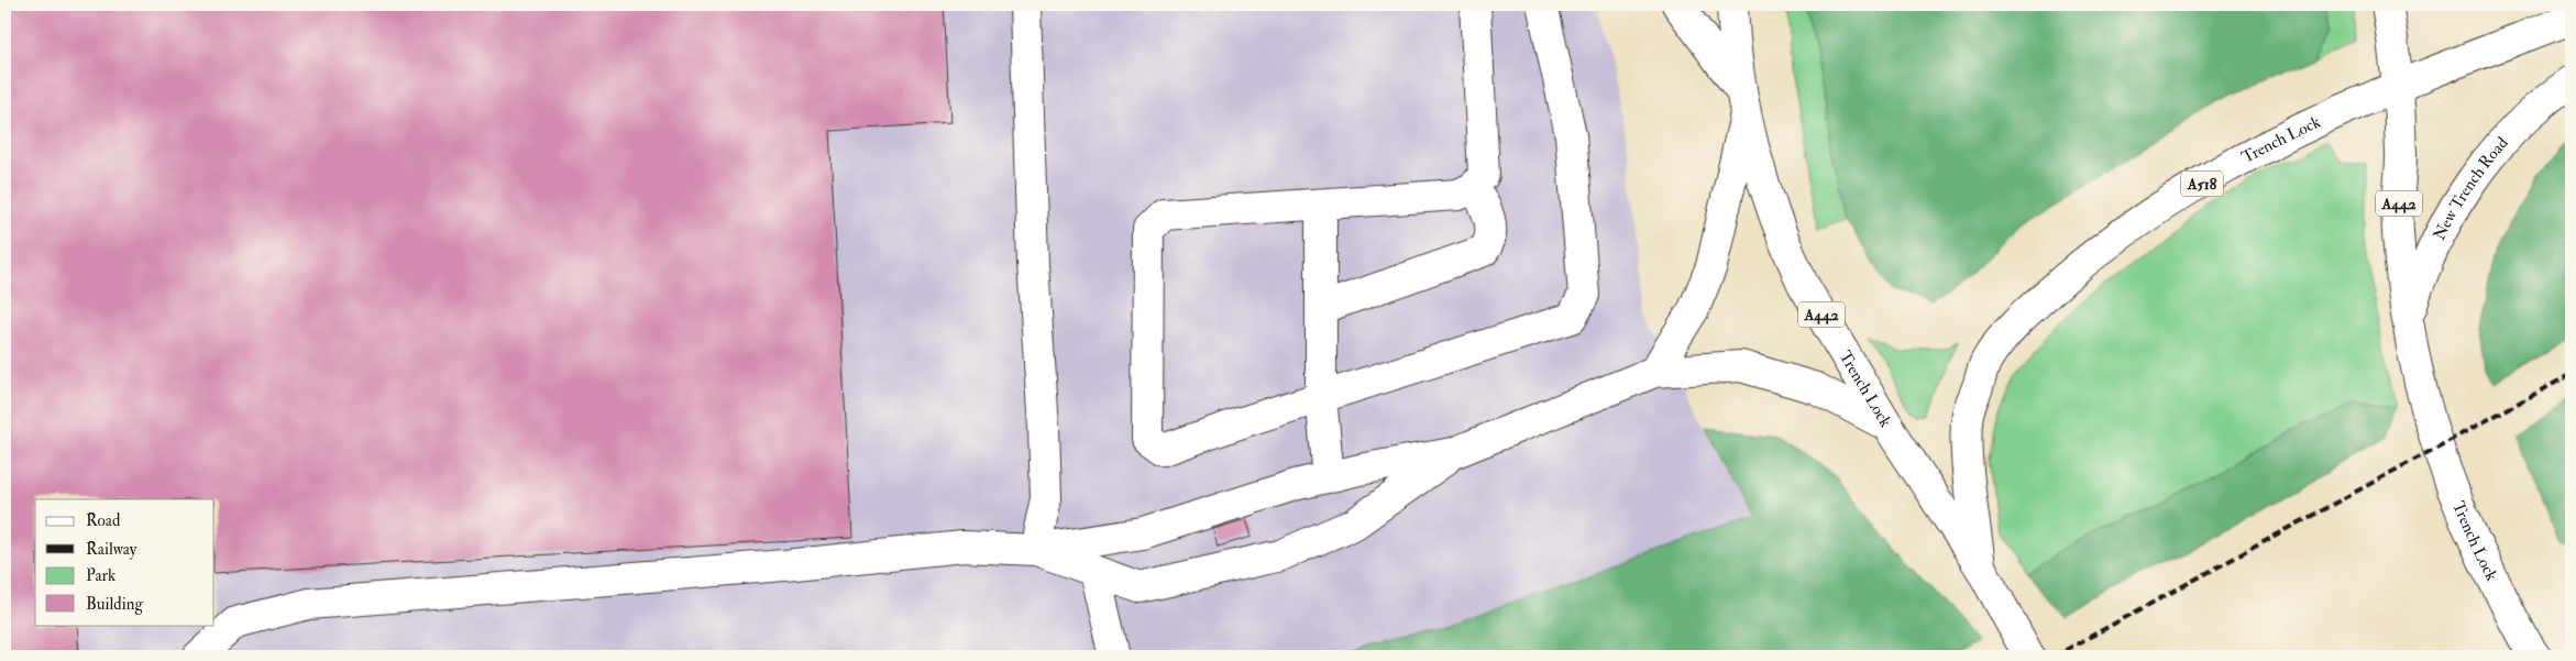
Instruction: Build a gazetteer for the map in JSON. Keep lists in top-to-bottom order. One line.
{"streets":{"main road":["Trench Lock","A518","New Trench Road","A442"]},"crossings":[["Trench Lock","A518"],["Trench Lock","New Trench Road"],["Trench Lock","A442"],["A518","A442"],["New Trench Road","A442"]],"legend":["Road","Railway","Park","Building"]}
